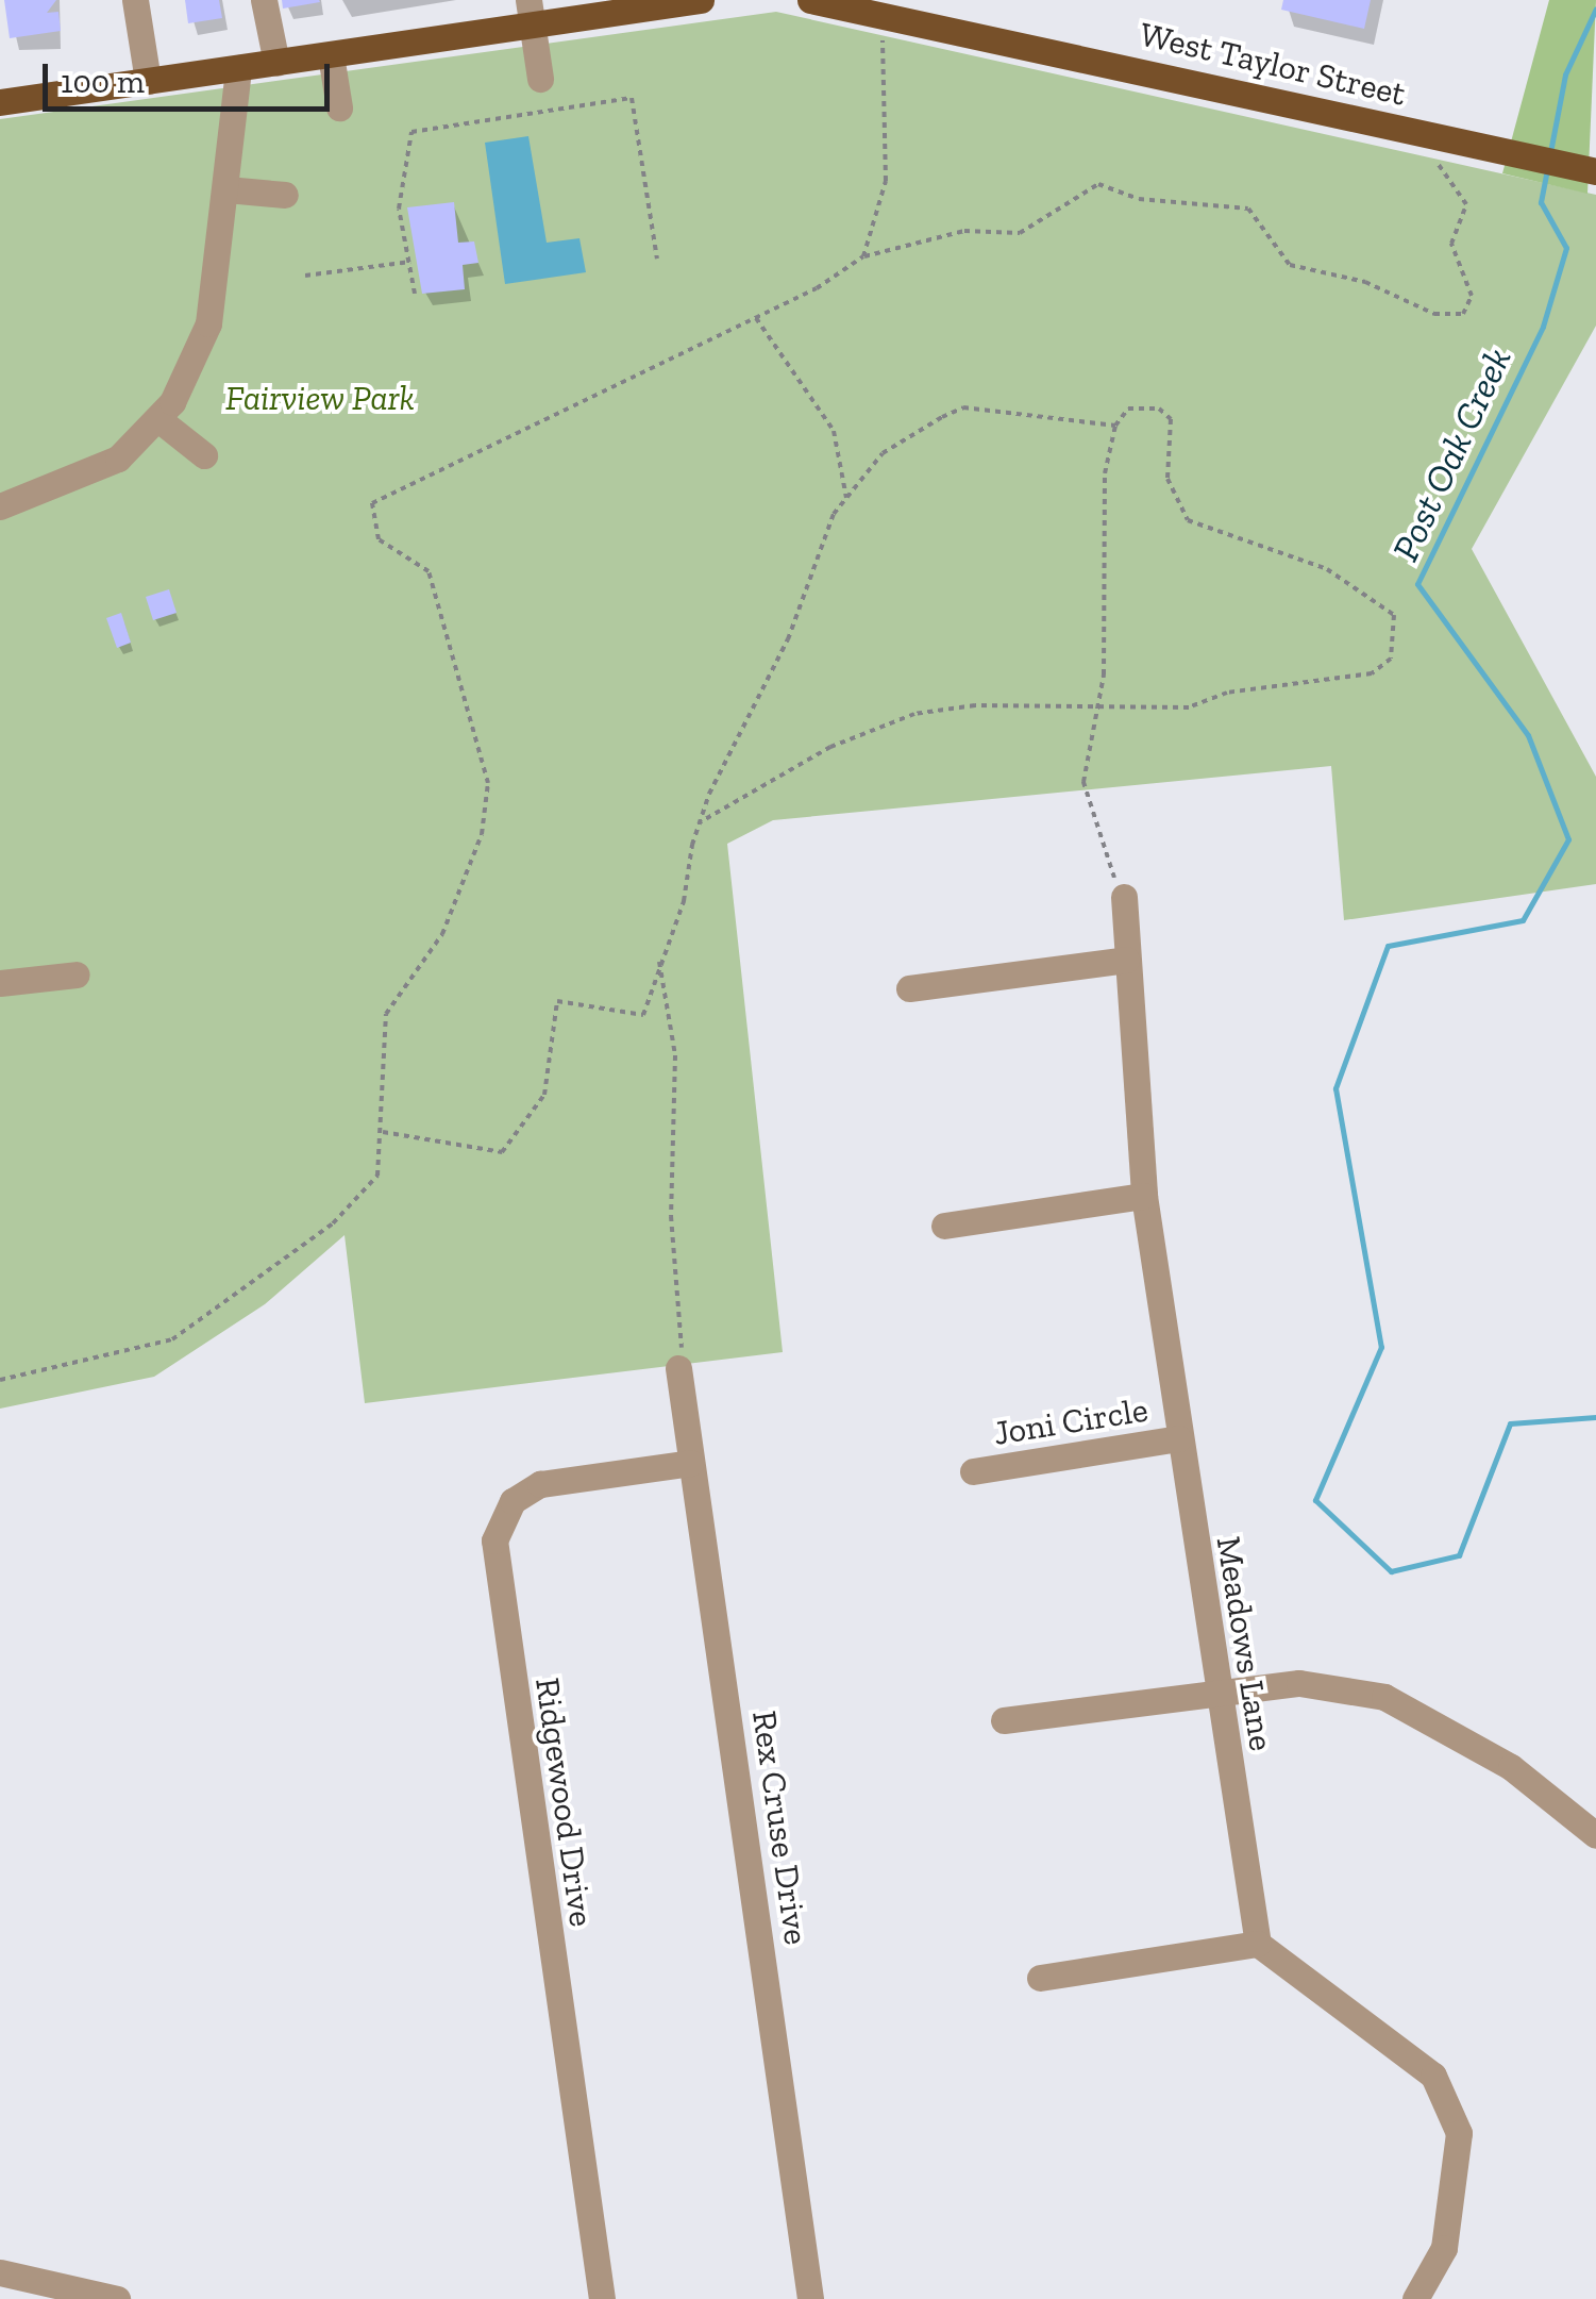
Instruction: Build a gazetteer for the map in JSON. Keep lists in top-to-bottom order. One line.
{"streets":{"main road":["West Taylor Street"],"street":["Joni Circle","Meadows Lane","Ridgewood Drive","Rex Cruse Drive"]},"crossings":[["Joni Circle","Meadows Lane"],["Ridgewood Drive","Rex Cruse Drive"]],"water":["Post Oak Creek"],"parks":["Fairview Park"],"scale_bar":"100 m"}
